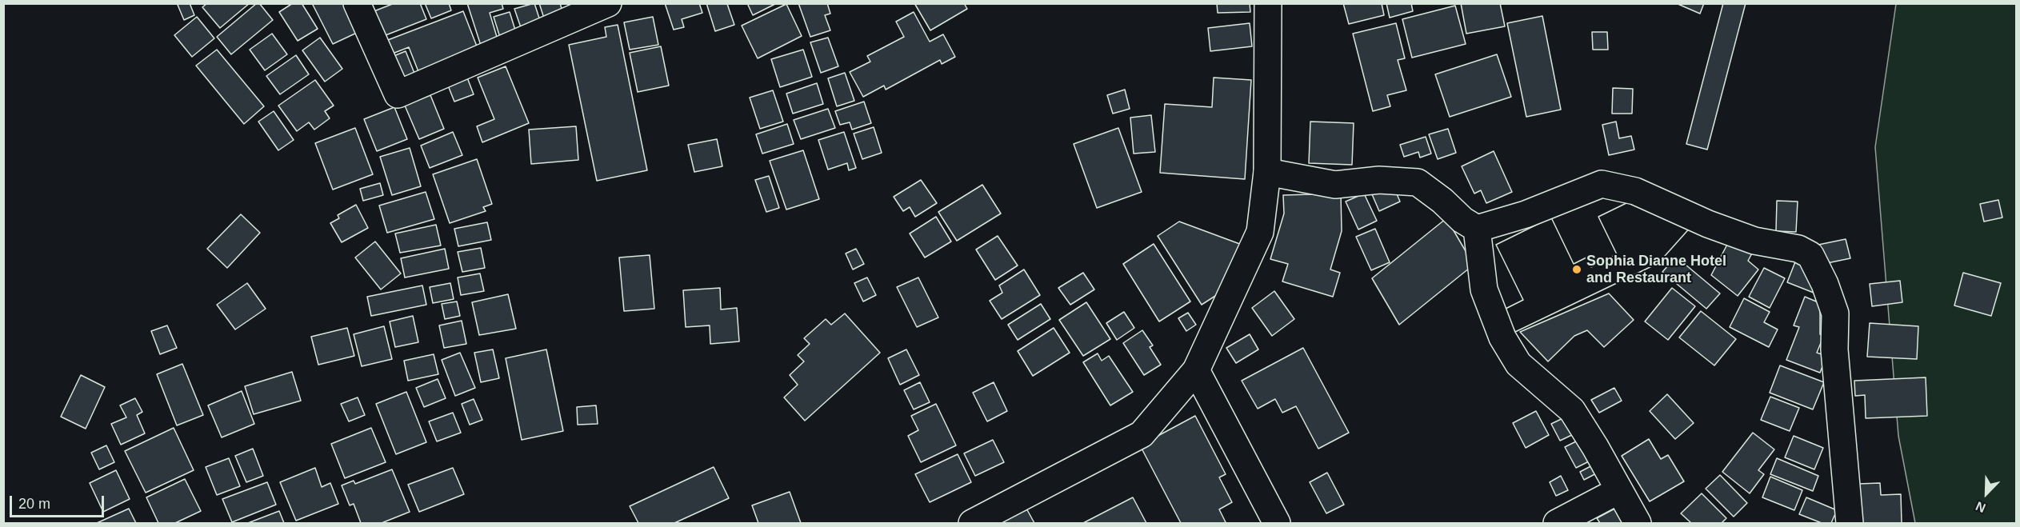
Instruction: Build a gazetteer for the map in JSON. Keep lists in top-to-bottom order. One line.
{"places":["Sophia Dianne Hotel and Restaurant"],"scale_bar":"20 m","north":"bottom left"}
